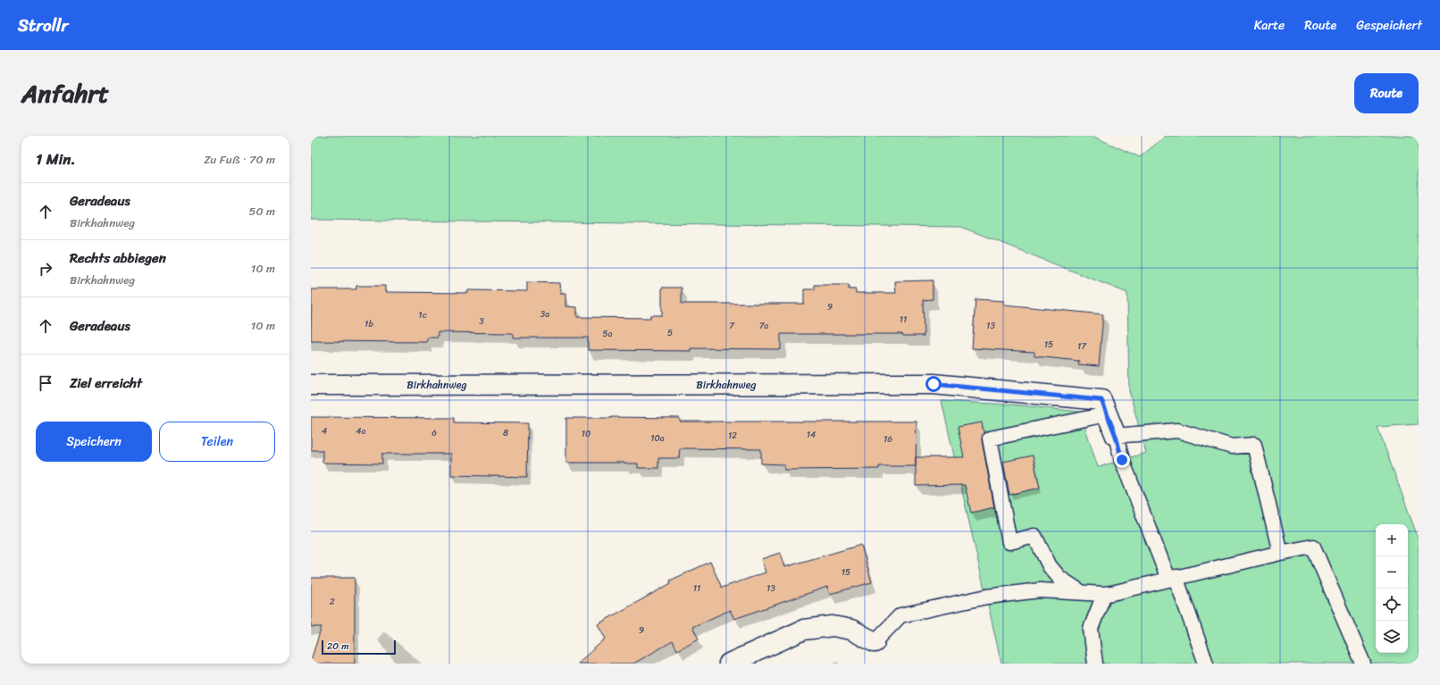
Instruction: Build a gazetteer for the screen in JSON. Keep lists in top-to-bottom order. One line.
{"streets":{"street":["Birkhahnweg"]},"house_numbers":["9","3a","1c","11","3","1b","7","7a","13","5","5a","15","17","4","4a","6","8","10","14","12","10a","16","15","11","13","2","9"],"scale_bar":"20 m","page":{"header":"Strollr","nav":["Karte","Route","Gespeichert"],"title":"Anfahrt","buttons":["Route",["Speichern","Teilen"]],"heading":["1 Min.","Zu Fuß · 70 m"],"list":[["Geradeaus","Birkhahnweg","50 m"],["Rechts abbiegen","Birkhahnweg","10 m"],["Geradeaus","10 m"],"Ziel erreicht"],"map_buttons":["+","−"],"scale":"20 m"}}
